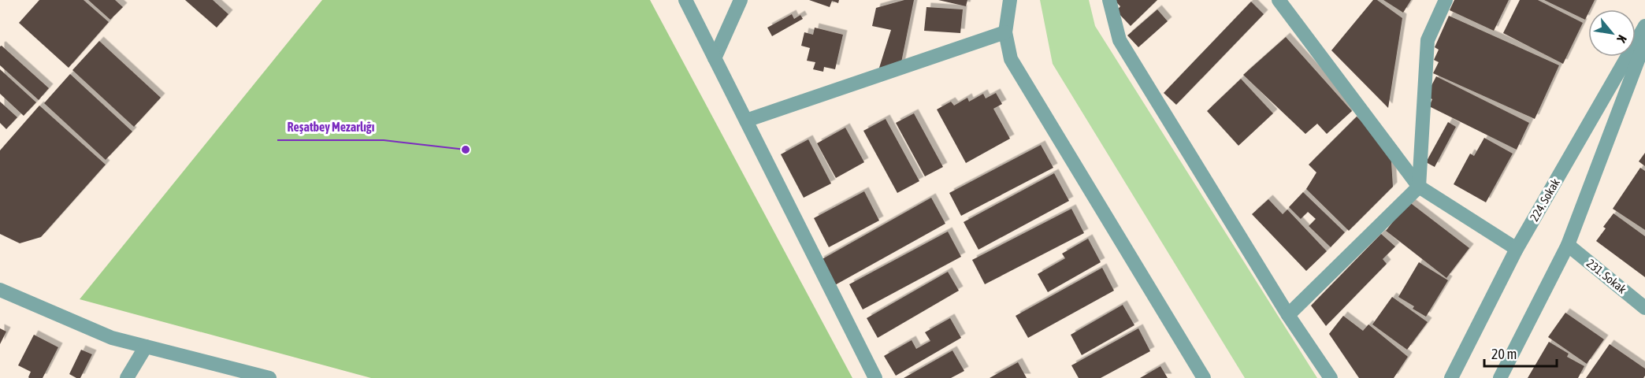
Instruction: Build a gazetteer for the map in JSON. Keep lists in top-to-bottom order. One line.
{"streets":{"street":["224. Sokak","231. Sokak"]},"places":["Reşatbey Mezarlığı"],"scale_bar":"20 m","north":"bottom right"}
